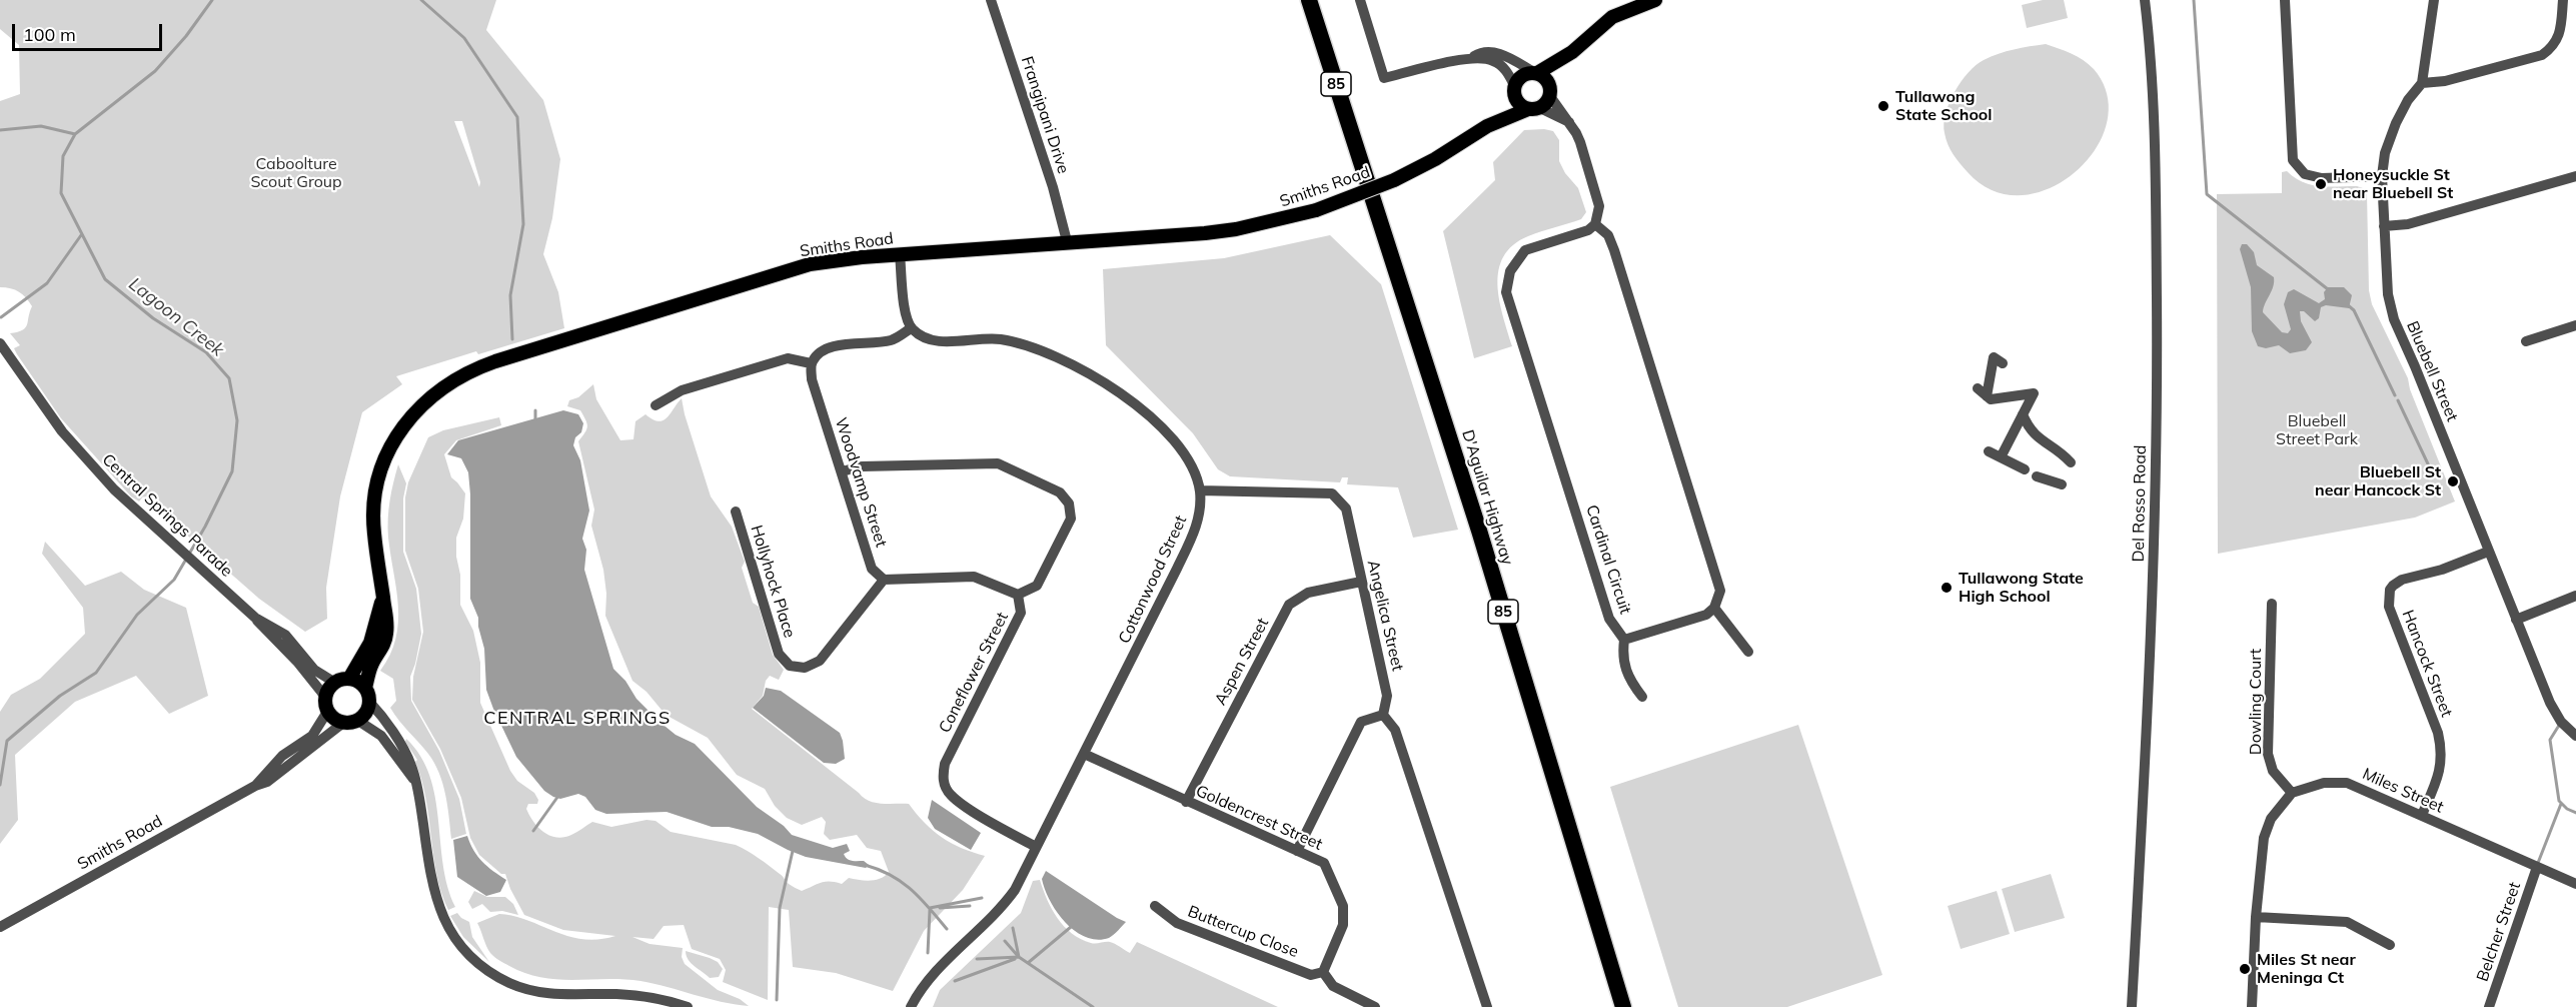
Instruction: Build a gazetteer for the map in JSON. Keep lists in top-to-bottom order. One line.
{"streets":{"highway":["85","D'Aguilar Highway"],"main road":["Smiths Road"],"street":["Frangipani Drive","Bluebell Street","Woodvamp Street","Del Rosso Road","Central Springs Parade","Cardinal Circuit","Cottonwood Street","Hollyhock Place","Angelica Street","Aspen Street","Hancock Street","Coneflower Street","Dowling Court","Miles Street","Goldencrest Street","Buttercup Close","Belcher Street"]},"crossings":[["Frangipani Drive","Smiths Road"],["Smiths Road","Central Springs Parade"],["Bluebell Street","Hancock Street"],["Woodvamp Street","Hollyhock Place"],["Woodvamp Street","Coneflower Street"],["Cottonwood Street","Angelica Street"],["Cottonwood Street","Coneflower Street"],["Cottonwood Street","Goldencrest Street"],["Angelica Street","Aspen Street"],["Aspen Street","Goldencrest Street"],["Hancock Street","Miles Street"],["Dowling Court","Miles Street"],["Miles Street","Belcher Street"],["Goldencrest Street","Buttercup Close"]],"districts":["CENTRAL SPRINGS"],"water":["Lagoon Creek"],"parks":["Caboolture Scout Group","Bluebell Street Park"],"places":["Tullawong State School","Honeysuckle St near Bluebell St","Bluebell St near Hancock St","Tullawong State High School","Miles St near Meninga Ct"],"scale_bar":"100 m"}
